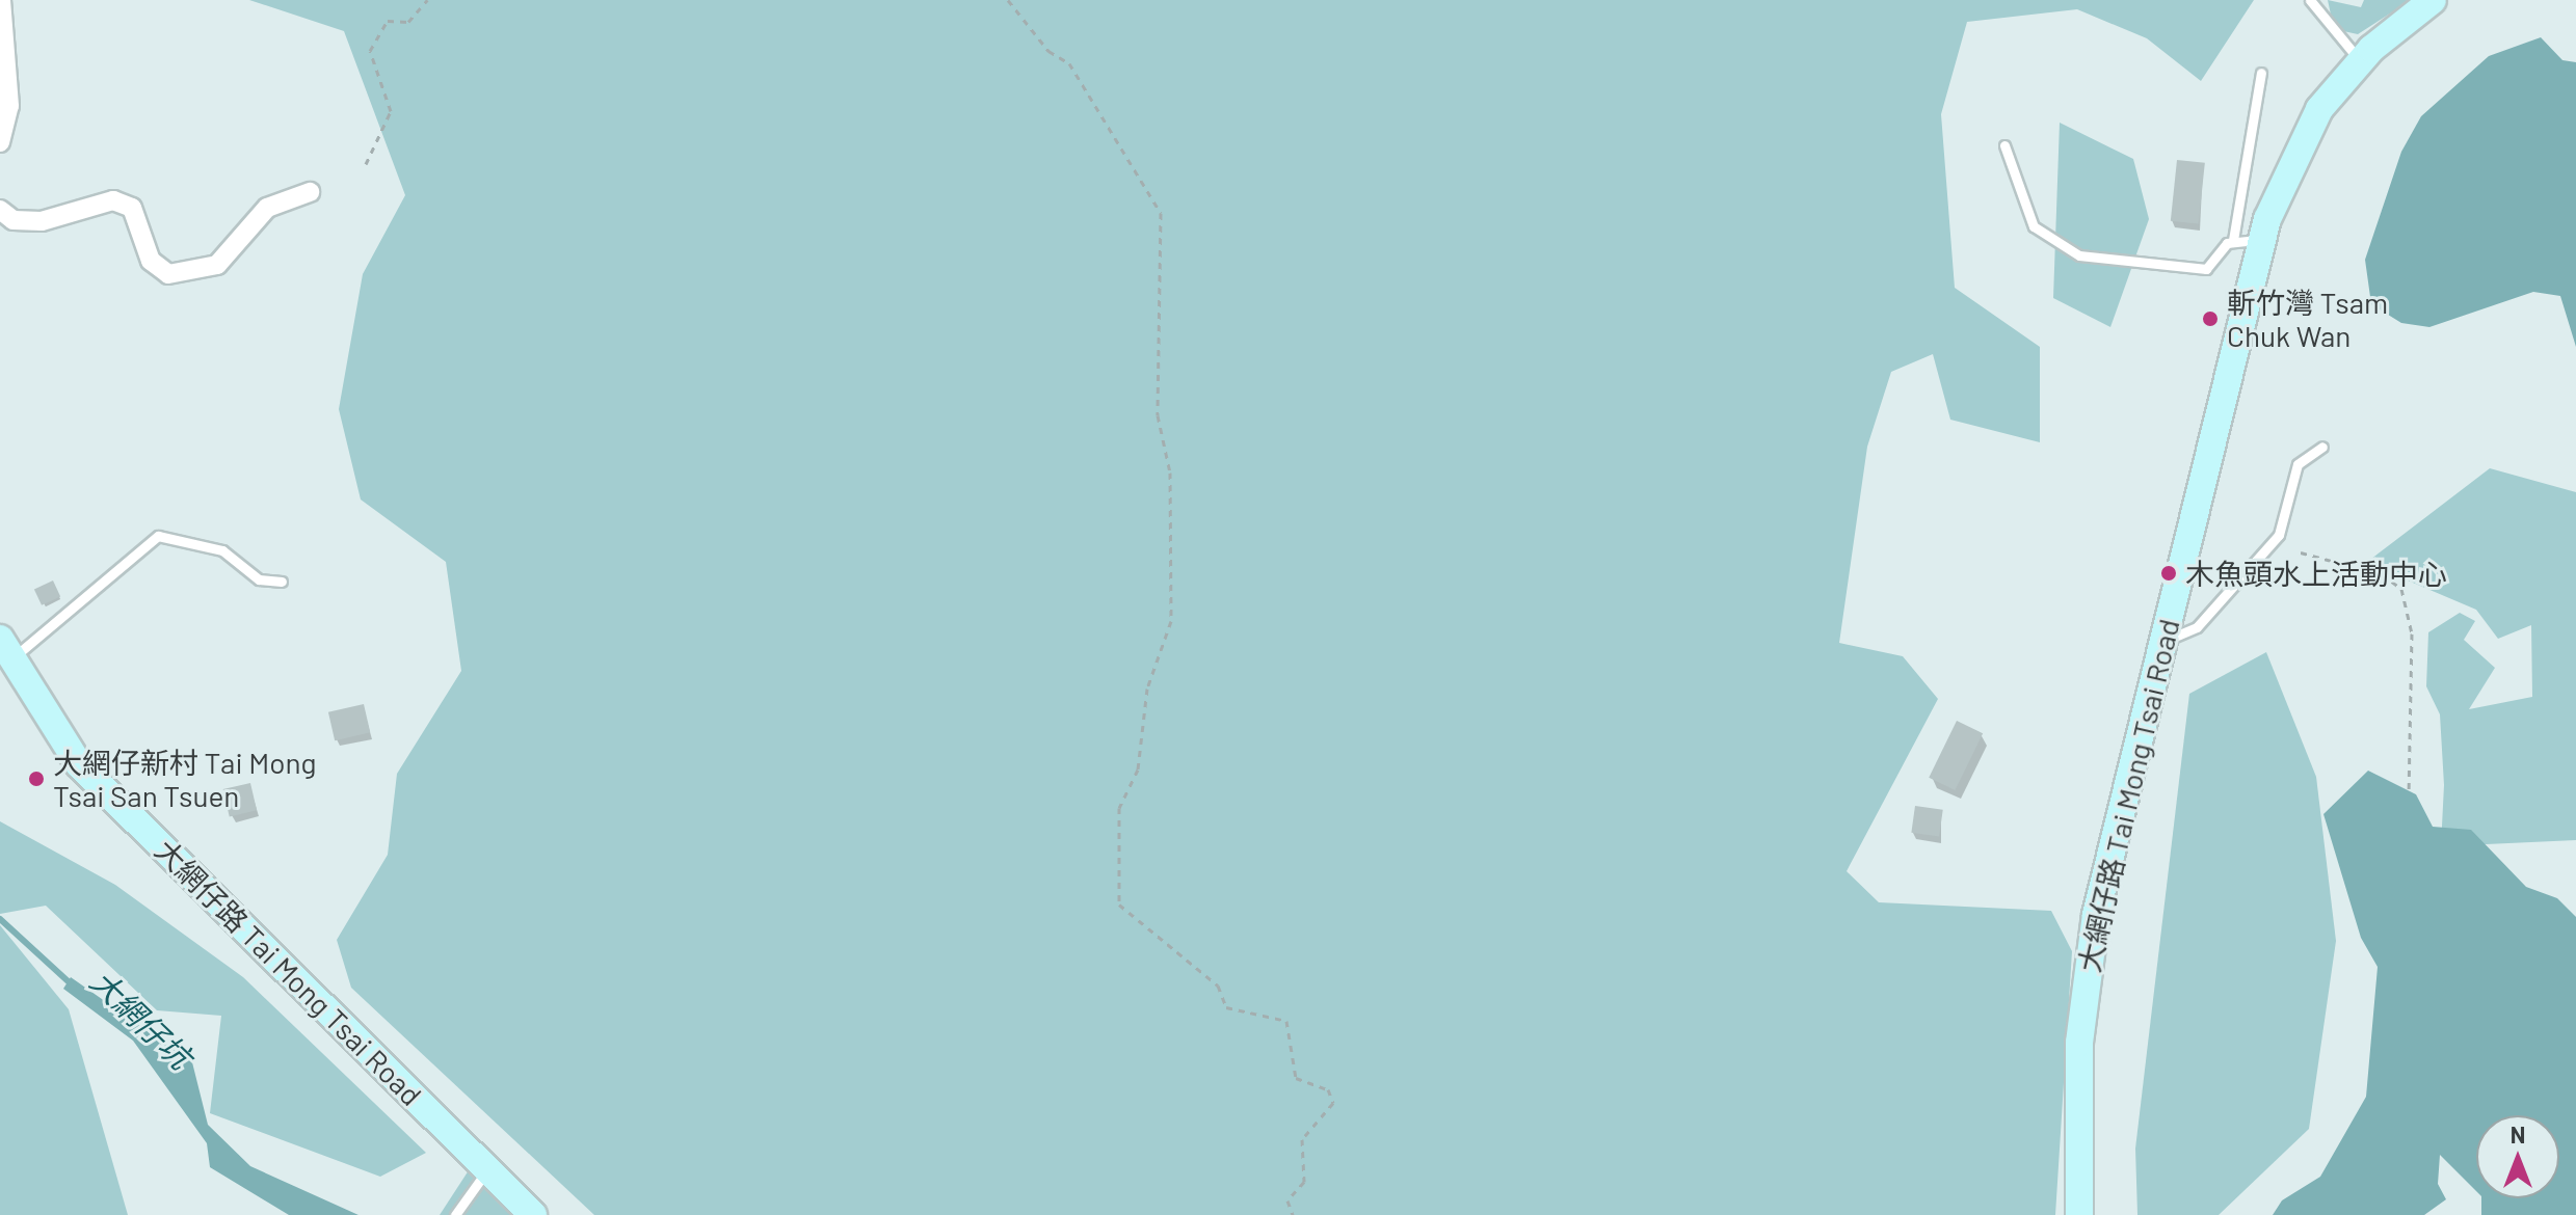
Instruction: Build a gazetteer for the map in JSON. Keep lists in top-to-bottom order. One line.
{"streets":{"street":["大網仔路 Tai Mong Tsai Road"]},"water":["大網仔坑"],"places":["斬竹灣 Tsam Chuk Wan","木魚頭水上活動中心","大網仔新村 Tai Mong Tsai San Tsuen"],"north":"top"}
